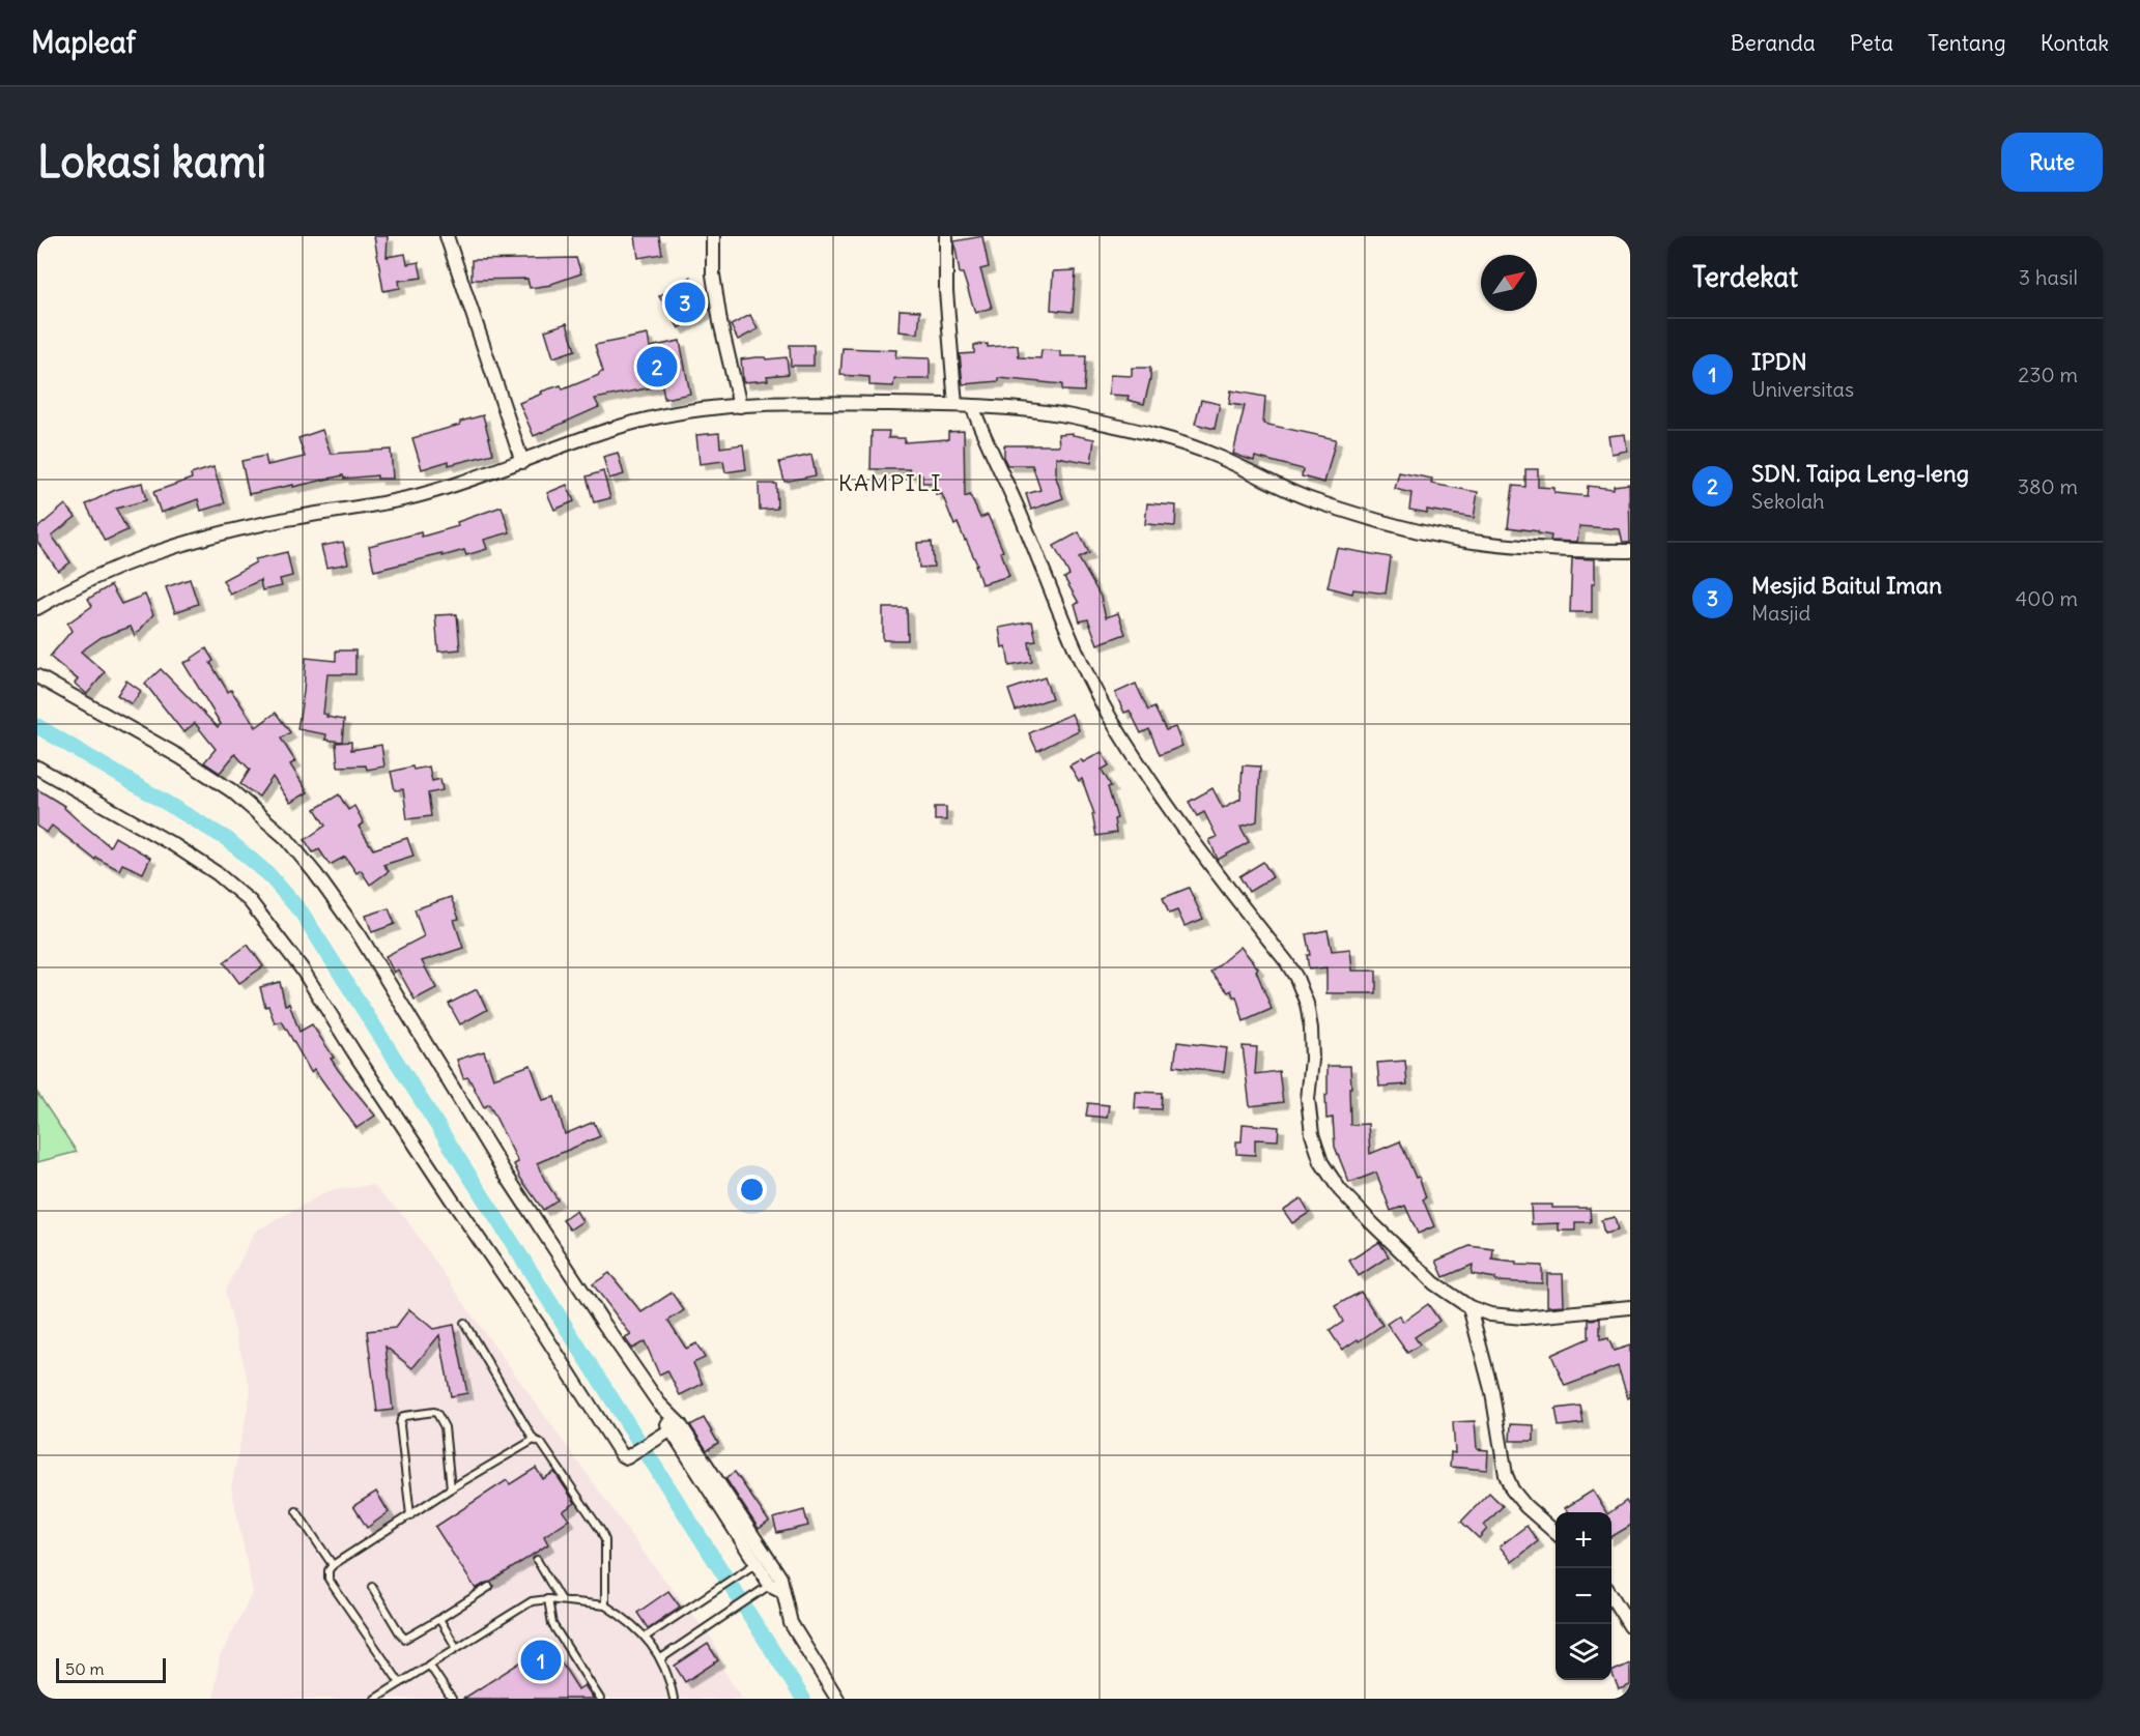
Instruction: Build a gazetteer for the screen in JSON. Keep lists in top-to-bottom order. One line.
{"districts":["KAMPILI"],"scale_bar":"50 m","north":"top right","page":{"header":"Mapleaf","nav":["Beranda","Peta","Tentang","Kontak"],"buttons":"Rute","title":"Lokasi kami","heading":["Terdekat","3 hasil"],"pins":["3","2","1"],"list":[{"mark":"1","name":"IPDN","note":"Universitas","value":"230 m"},{"mark":"2","name":"SDN. Taipa Leng-leng","note":"Sekolah","value":"380 m"},{"mark":"3","name":"Mesjid Baitul Iman","note":"Masjid","value":"400 m"}],"map_buttons":["+","−"],"scale":"50 m"}}
